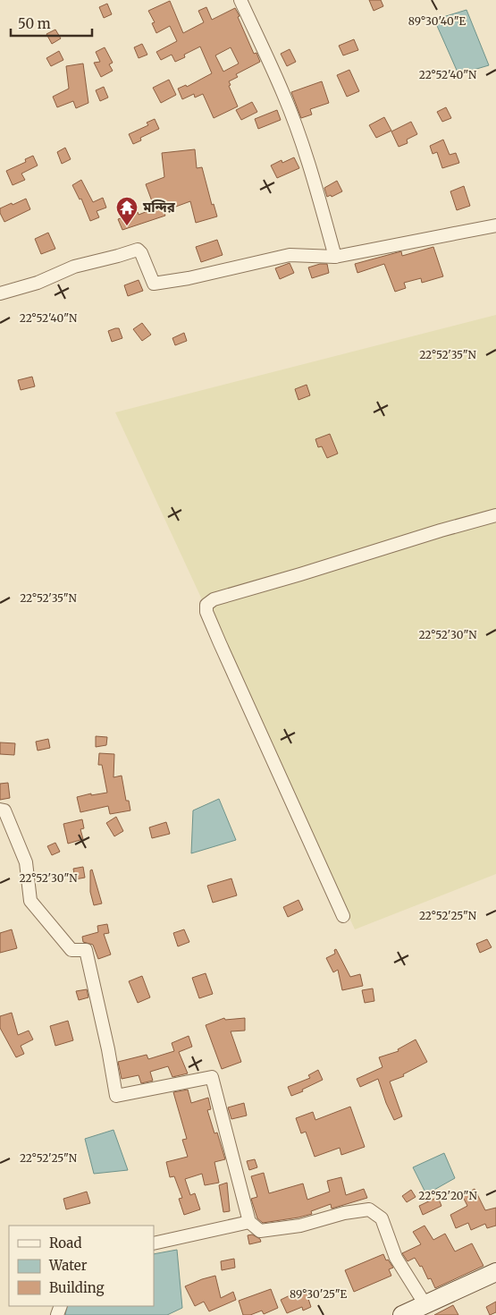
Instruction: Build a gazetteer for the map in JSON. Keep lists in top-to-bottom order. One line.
{"places":{"temple":["মন্দির"]},"legend":["Road","Water","Building"],"scale_bar":"50 m","coordinates":["89°30'40\"E","22°52'40\"N","22°52'35\"N","22°52'30\"N","22°52'25\"N","22°52'20\"N","89°30'25\"E"]}
